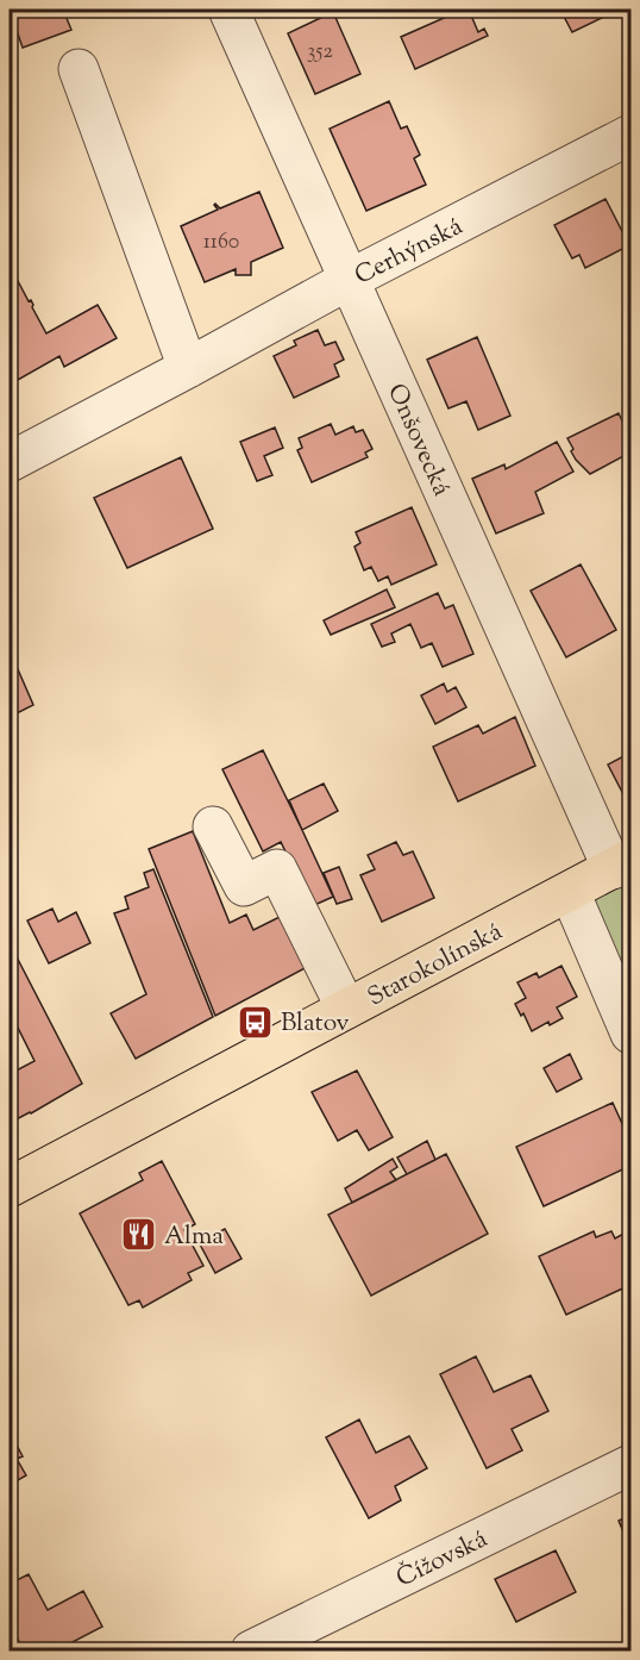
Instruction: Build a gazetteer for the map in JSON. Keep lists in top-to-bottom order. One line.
{"streets":{"main road":["Starokolínská"],"street":["Cerhýnská","Onšovecká","Čížovská"]},"crossings":[["Cerhýnská","Onšovecká"],["Onšovecká","Starokolínská"]],"places":{"bus stop":["Blatov"],"restaurant":["Alma"]},"house_numbers":["352","1160"]}
